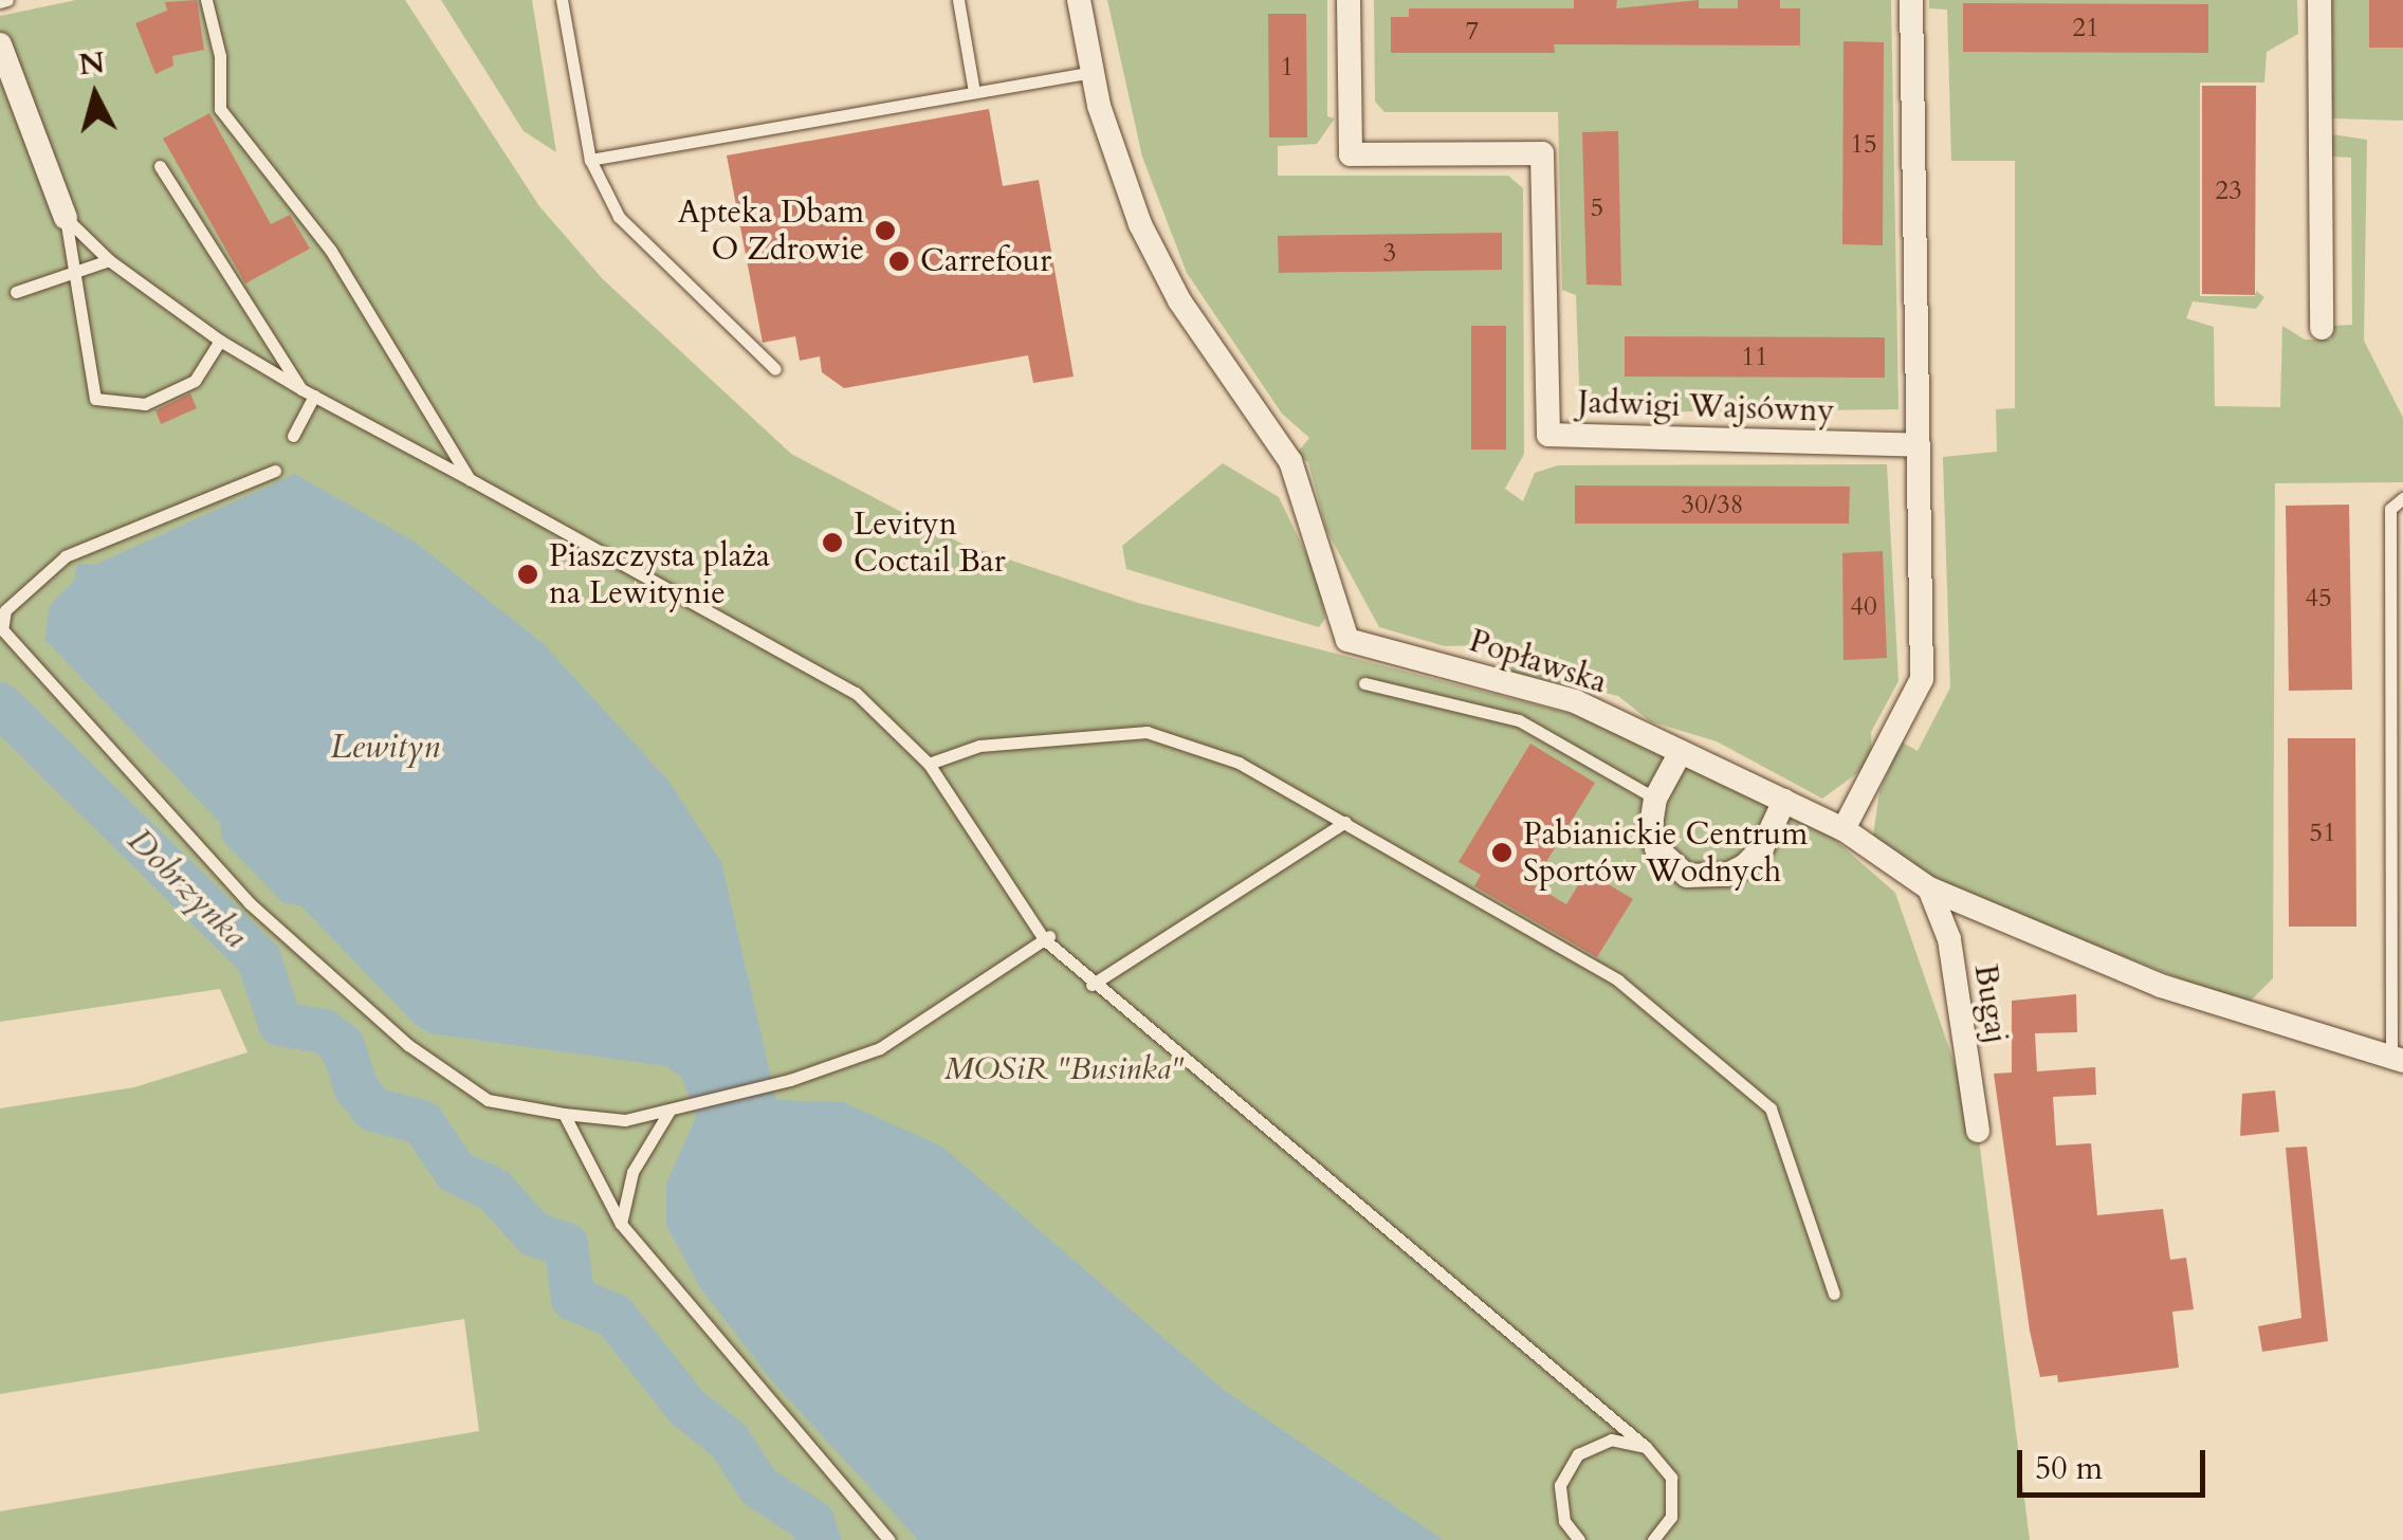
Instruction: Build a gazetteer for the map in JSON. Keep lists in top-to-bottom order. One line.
{"streets":{"street":["Jadwigi Wajsówny","Popławska","Bugaj"]},"crossings":[["Popławska","Bugaj"]],"water":["Lewityn","Dobrzynka"],"parks":["MOSiR \"Businka\""],"places":["Apteka Dbam O Zdrowie","Carrefour","Levityn Coctail Bar","Piaszczysta plaża na Lewitynie","Pabianickie Centrum Sportów Wodnych"],"house_numbers":["21","7","1","15","23","5","3","11","30/38","45","40","51"],"scale_bar":"50 m","north":"top"}
